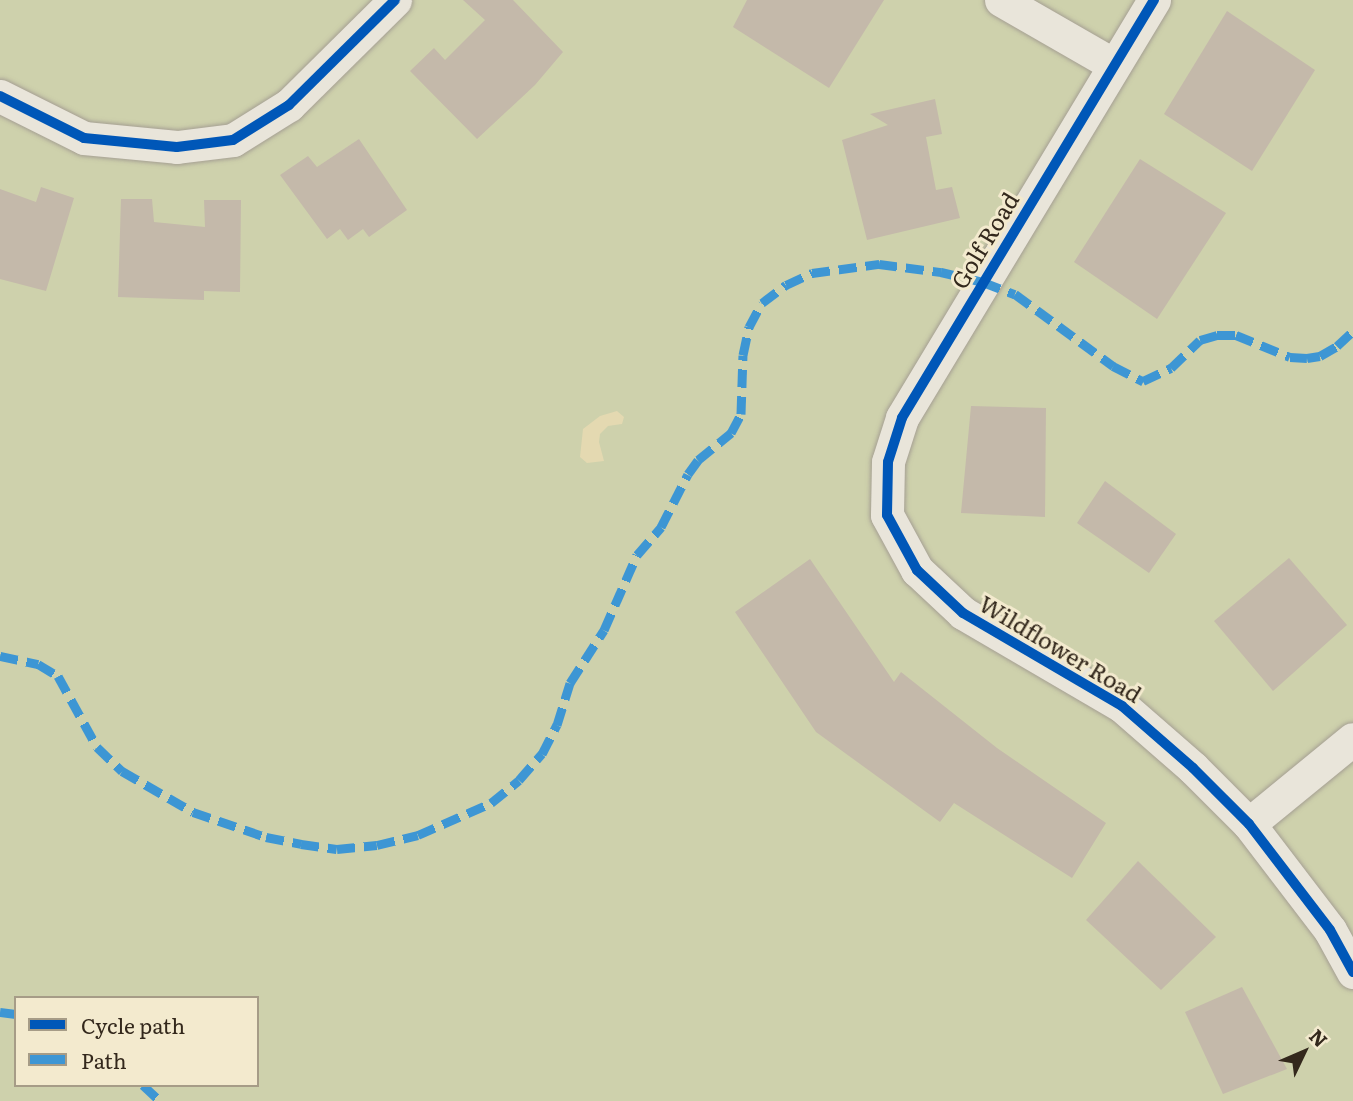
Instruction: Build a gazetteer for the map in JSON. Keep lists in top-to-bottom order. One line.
{"streets":{"street":["Golf Road","Wildflower Road"]},"crossings":[["Golf Road","Wildflower Road"]],"legend":["Cycle path","Path"],"north":"top right"}
